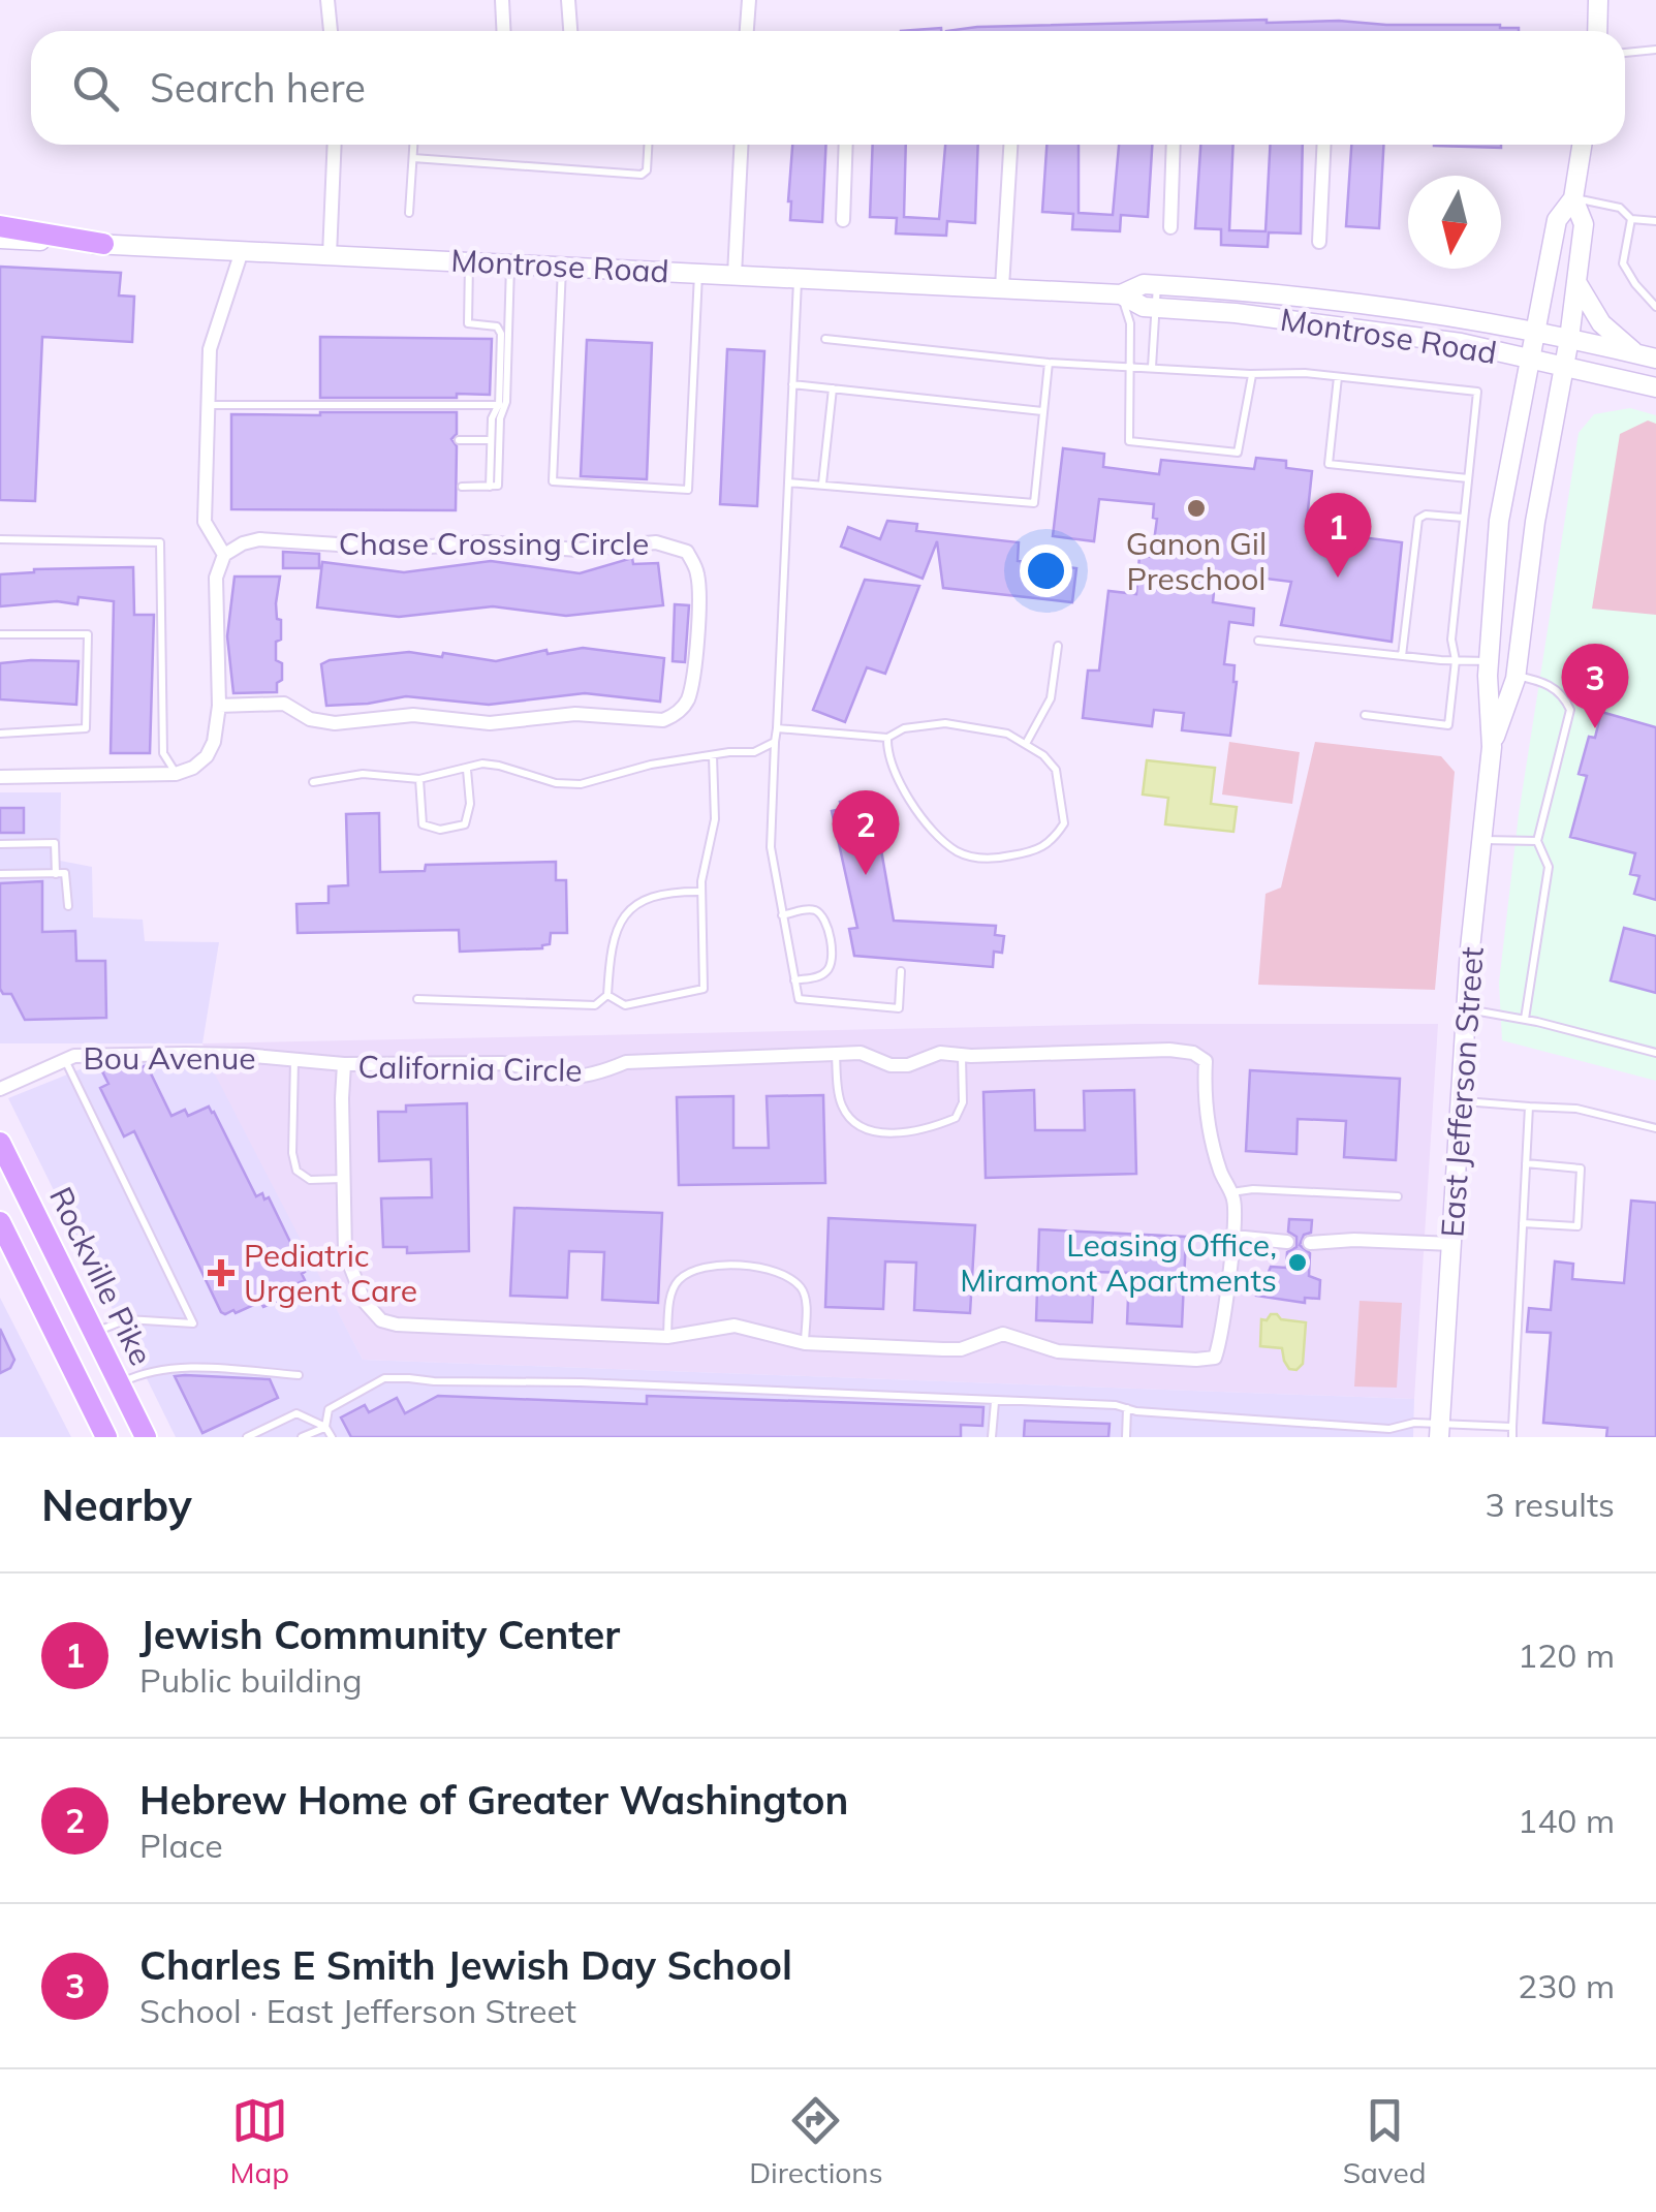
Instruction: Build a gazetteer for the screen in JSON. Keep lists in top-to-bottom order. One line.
{"streets":{"main road":["Rockville Pike"],"street":["Montrose Road","Chase Crossing Circle","Bou Avenue","California Circle","East Jefferson Street"]},"crossings":[["Montrose Road","East Jefferson Street"],["Bou Avenue","California Circle"]],"places":{"other":["Ganon Gil Preschool","Leasing Office, Miramont Apartments"],"health":["Pediatric Urgent Care"]},"north":"bottom","page":{"search":"Search here","pins":["1","3","2"],"heading":["Nearby","3 results"],"list":[{"mark":"1","name":"Jewish Community Center","note":"Public building","value":"120 m"},{"mark":"2","name":"Hebrew Home of Greater Washington","note":"Place","value":"140 m"},{"mark":"3","name":"Charles E Smith Jewish Day School","note":"School · East Jefferson Street","value":"230 m"}],"nav":["Map","Directions","Saved"]}}
